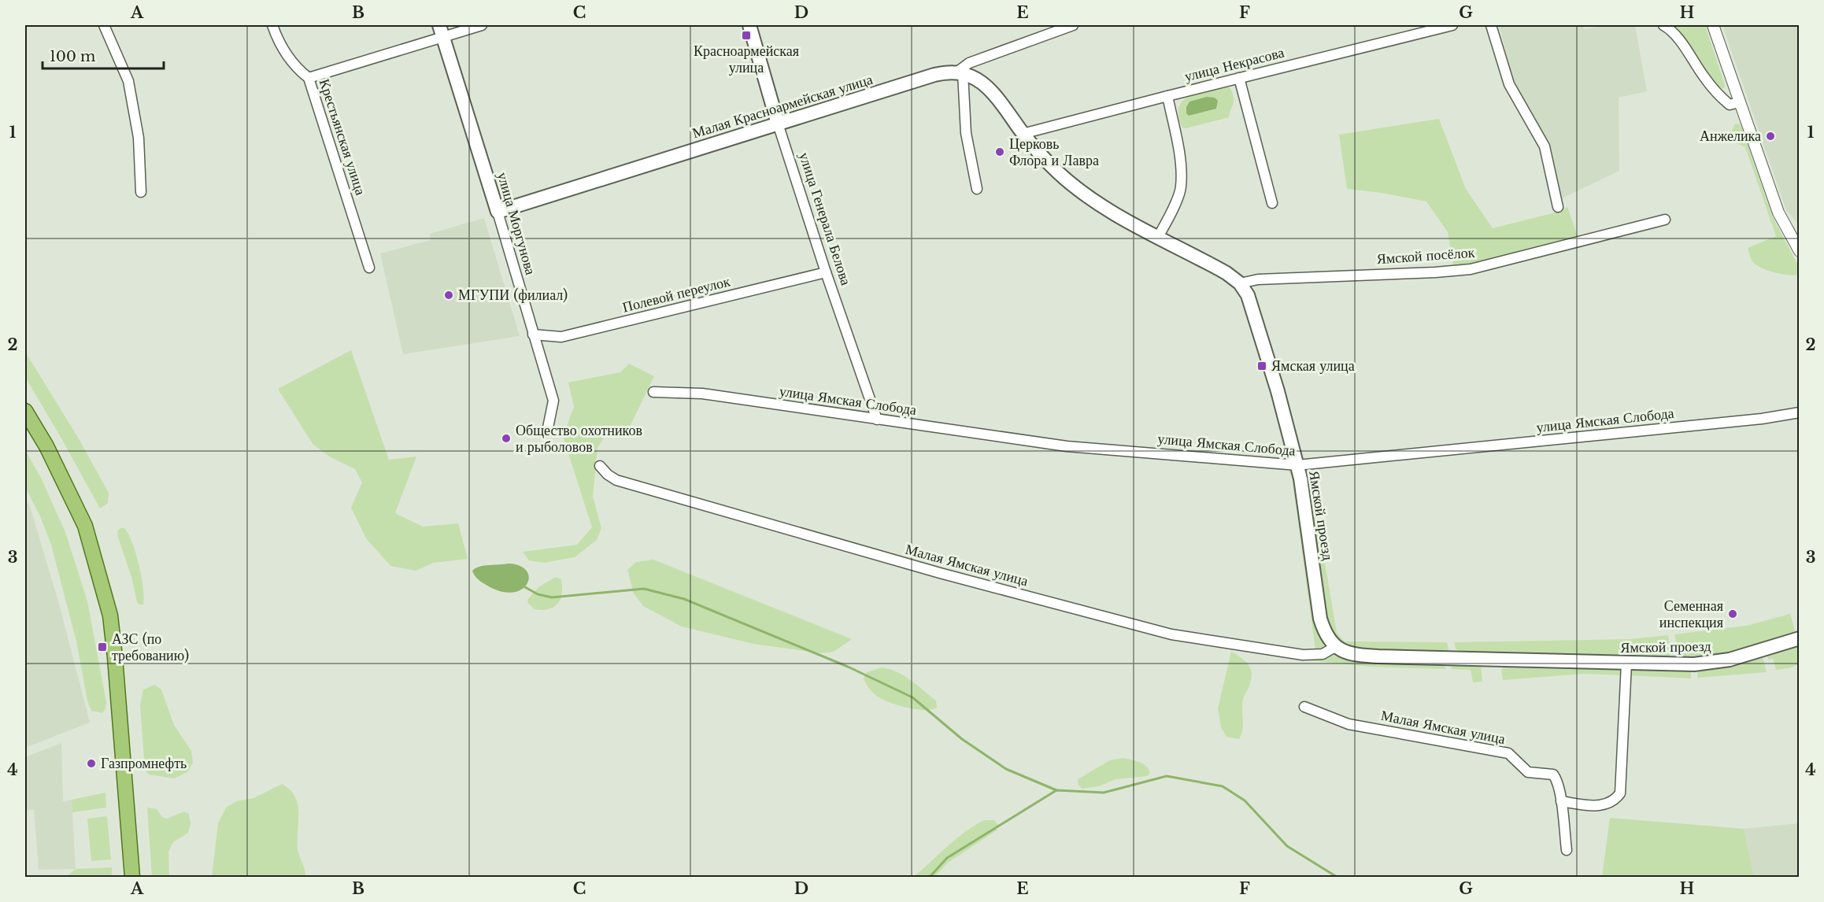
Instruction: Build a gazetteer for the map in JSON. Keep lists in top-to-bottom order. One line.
{"streets":{"main road":["Малая Красноармейская улица","улица Генерала Белова","улица Моргунова","Ямской проезд"],"street":["улица Некрасова","Крестьянская улица","Ямской посёлок","Полевой переулок","улица Ямская Слобода","Малая Ямская улица"]},"crossings":[["улица Некрасова","Ямской проезд"],["Малая Красноармейская улица","улица Генерала Белова"],["Малая Красноармейская улица","улица Моргунова"],["Малая Красноармейская улица","Ямской проезд"],["улица Генерала Белова","Полевой переулок"],["улица Генерала Белова","улица Ямская Слобода"],["улица Моргунова","Полевой переулок"],["Ямской посёлок","Ямской проезд"],["улица Ямская Слобода","Ямской проезд"],["Ямской проезд","Малая Ямская улица"]],"places":{"transit":["Красноармейская улица","Ямская улица","АЗС (по требованию)"],"other":["Анжелика","Церковь Флора и Лавра","МГУПИ (филиал)","Общество охотников и рыболовов","Семенная инспекция","Газпромнефть"]},"scale_bar":"100 m","grid":{"columns":["A","B","C","D","E","F","G","H"],"rows":["1","2","3","4"]}}
